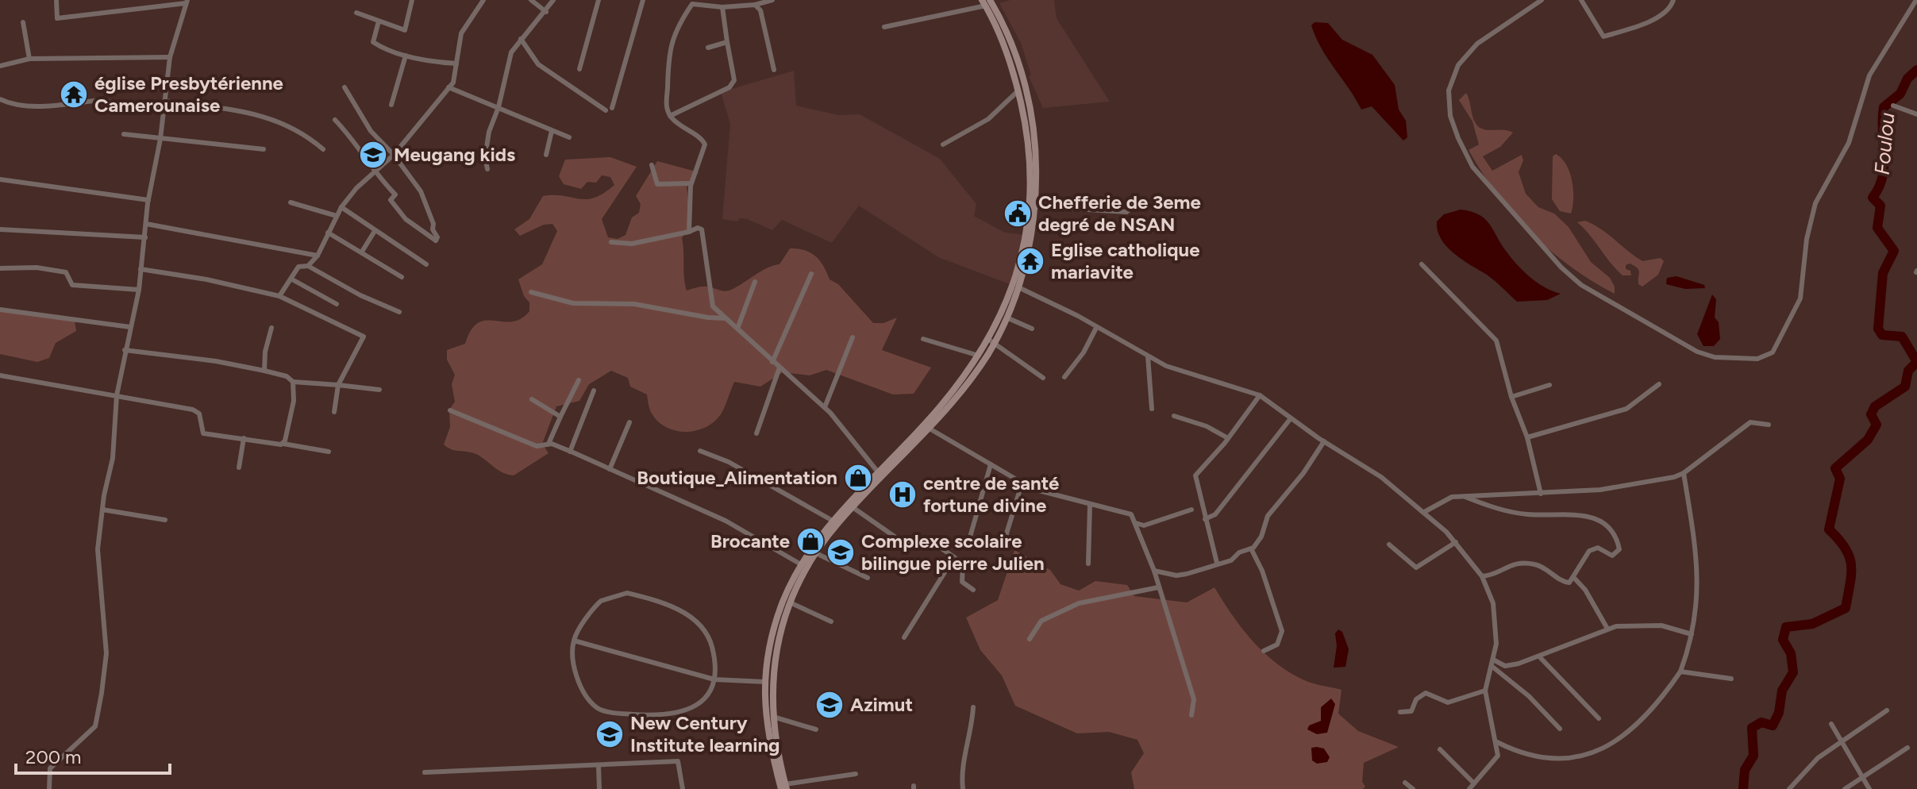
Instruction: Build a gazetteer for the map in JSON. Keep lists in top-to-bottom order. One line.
{"water":["Foulou"],"places":{"temple":["église Presbytérienne Camerounaise","Eglise catholique mariavite"],"school or university":["Meugang kids","Complexe scolaire bilingue pierre Julien","Azimut","New Century Institute learning"],"public building":["Chefferie de 3eme degré de NSAN"],"shop":["Boutique_Alimentation","Brocante"],"hospital":["centre de santé fortune divine"]},"scale_bar":"200 m"}
